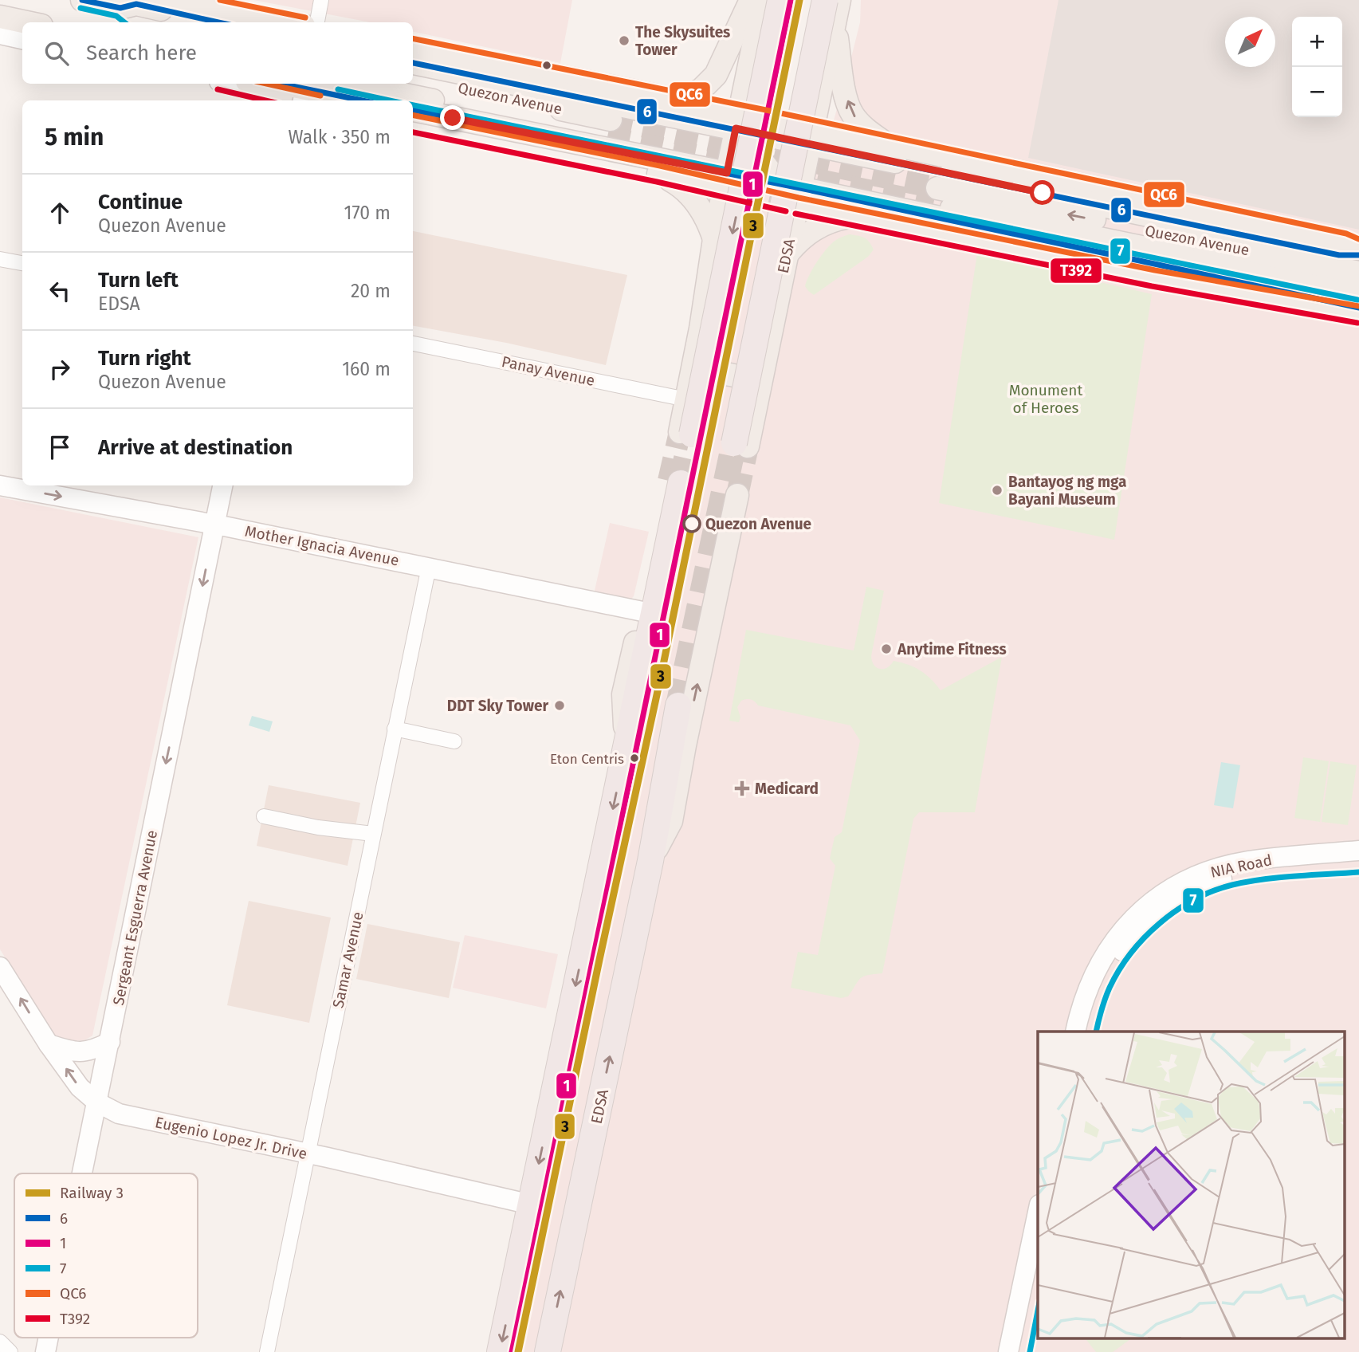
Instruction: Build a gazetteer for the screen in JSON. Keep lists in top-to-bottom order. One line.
{"streets":{"highway":["EDSA"],"main road":["Quezon Avenue"],"street":["Panay Avenue","Mother Ignacia Avenue","NIA Road","Sergeant Esguerra Avenue","Samar Avenue","Eugenio Lopez Jr. Drive"]},"crossings":[["Quezon Avenue","EDSA"],["Mother Ignacia Avenue","Sergeant Esguerra Avenue"],["Mother Ignacia Avenue","Samar Avenue"],["Sergeant Esguerra Avenue","Eugenio Lopez Jr. Drive"],["Samar Avenue","Eugenio Lopez Jr. Drive"]],"one_way":["Sergeant Esguerra Avenue"],"parks":["Monument of Heroes"],"places":{"other":["The Skysuites Tower","Bantayog ng mga Bayani Museum","Quezon Avenue","Anytime Fitness","DDT Sky Tower","Eton Centris"],"health":["Medicard"]},"lines":["rail line 3","transit line 6","transit line 1","transit line QC6","transit line 7","transit line T392"],"legend":["Railway 3","6","1","7","QC6","T392"],"north":"top right","page":{"map_buttons":["+","−"],"search":"Search here","heading":["5 min","Walk · 350 m"],"list":[["Continue","Quezon Avenue","170 m"],["Turn left","EDSA","20 m"],["Turn right","Quezon Avenue","160 m"],"Arrive at destination"]}}
